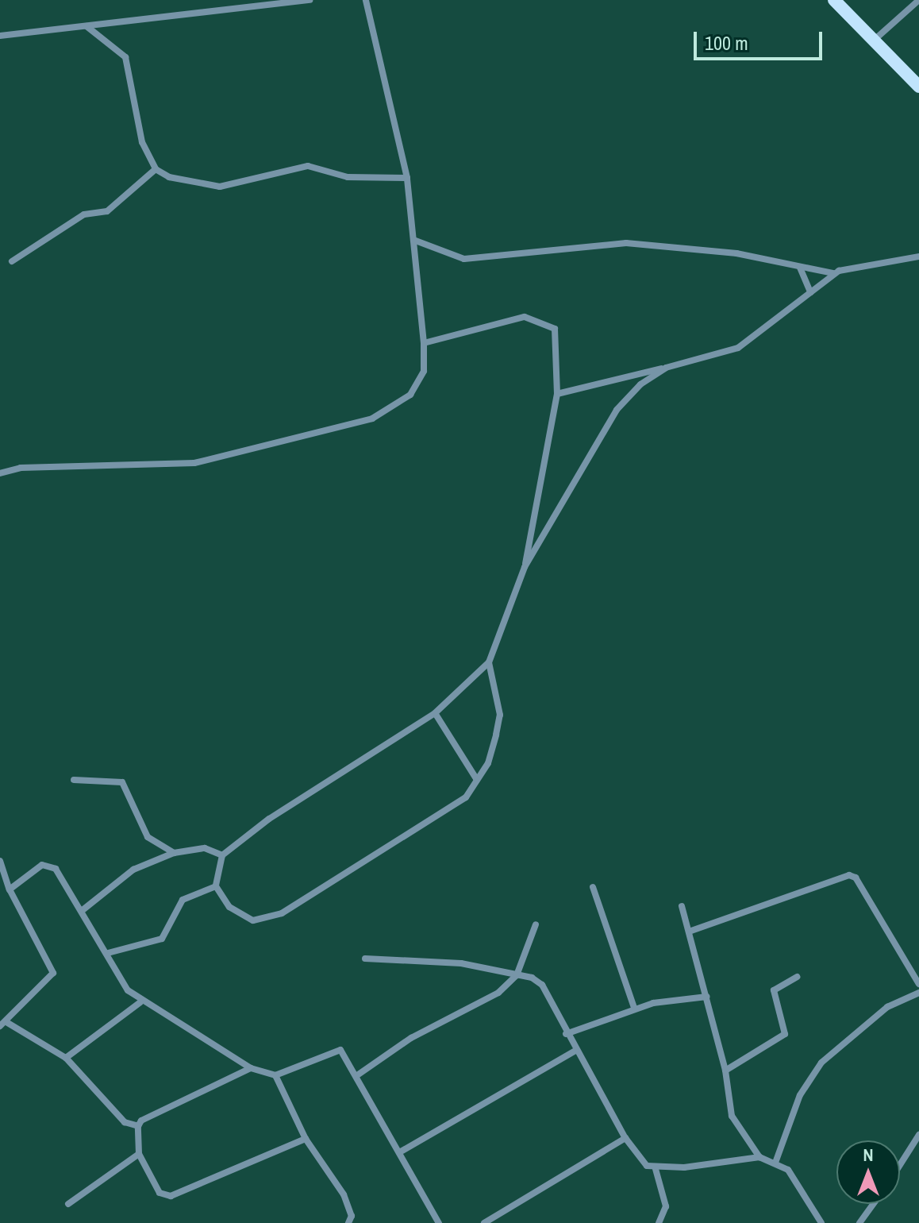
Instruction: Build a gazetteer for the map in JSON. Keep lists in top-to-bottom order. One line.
{"scale_bar":"100 m","north":"top"}
